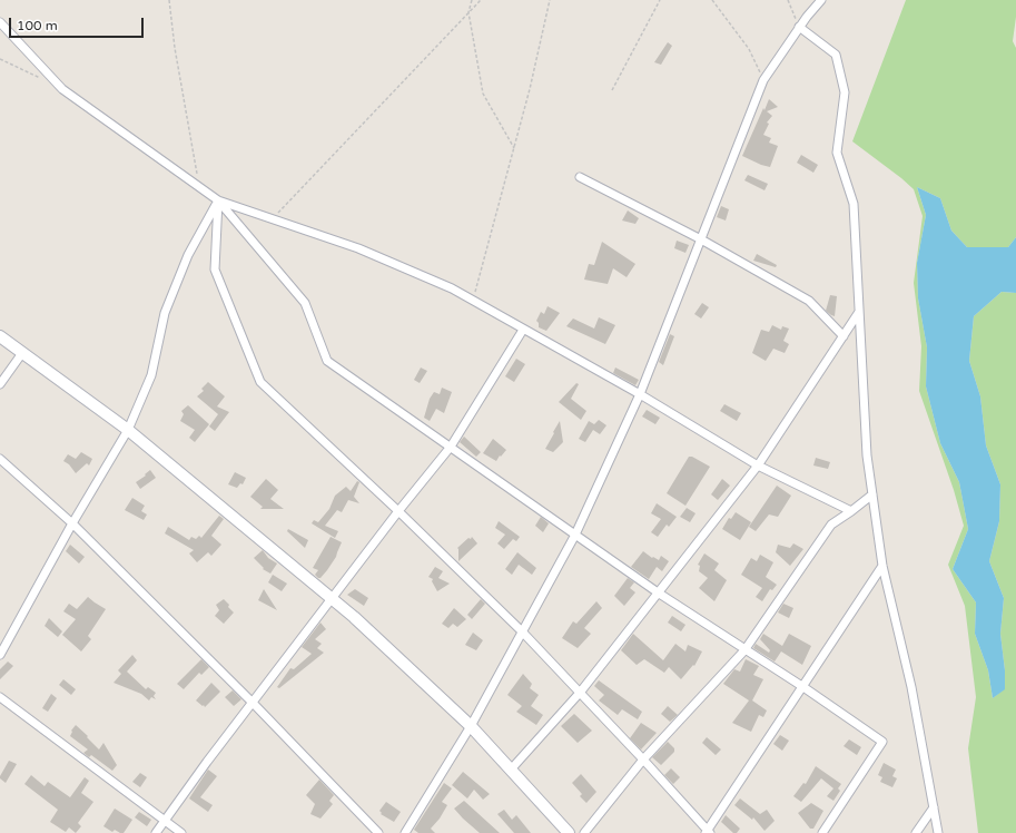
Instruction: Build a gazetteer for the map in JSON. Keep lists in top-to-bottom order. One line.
{"scale_bar":"100 m"}
